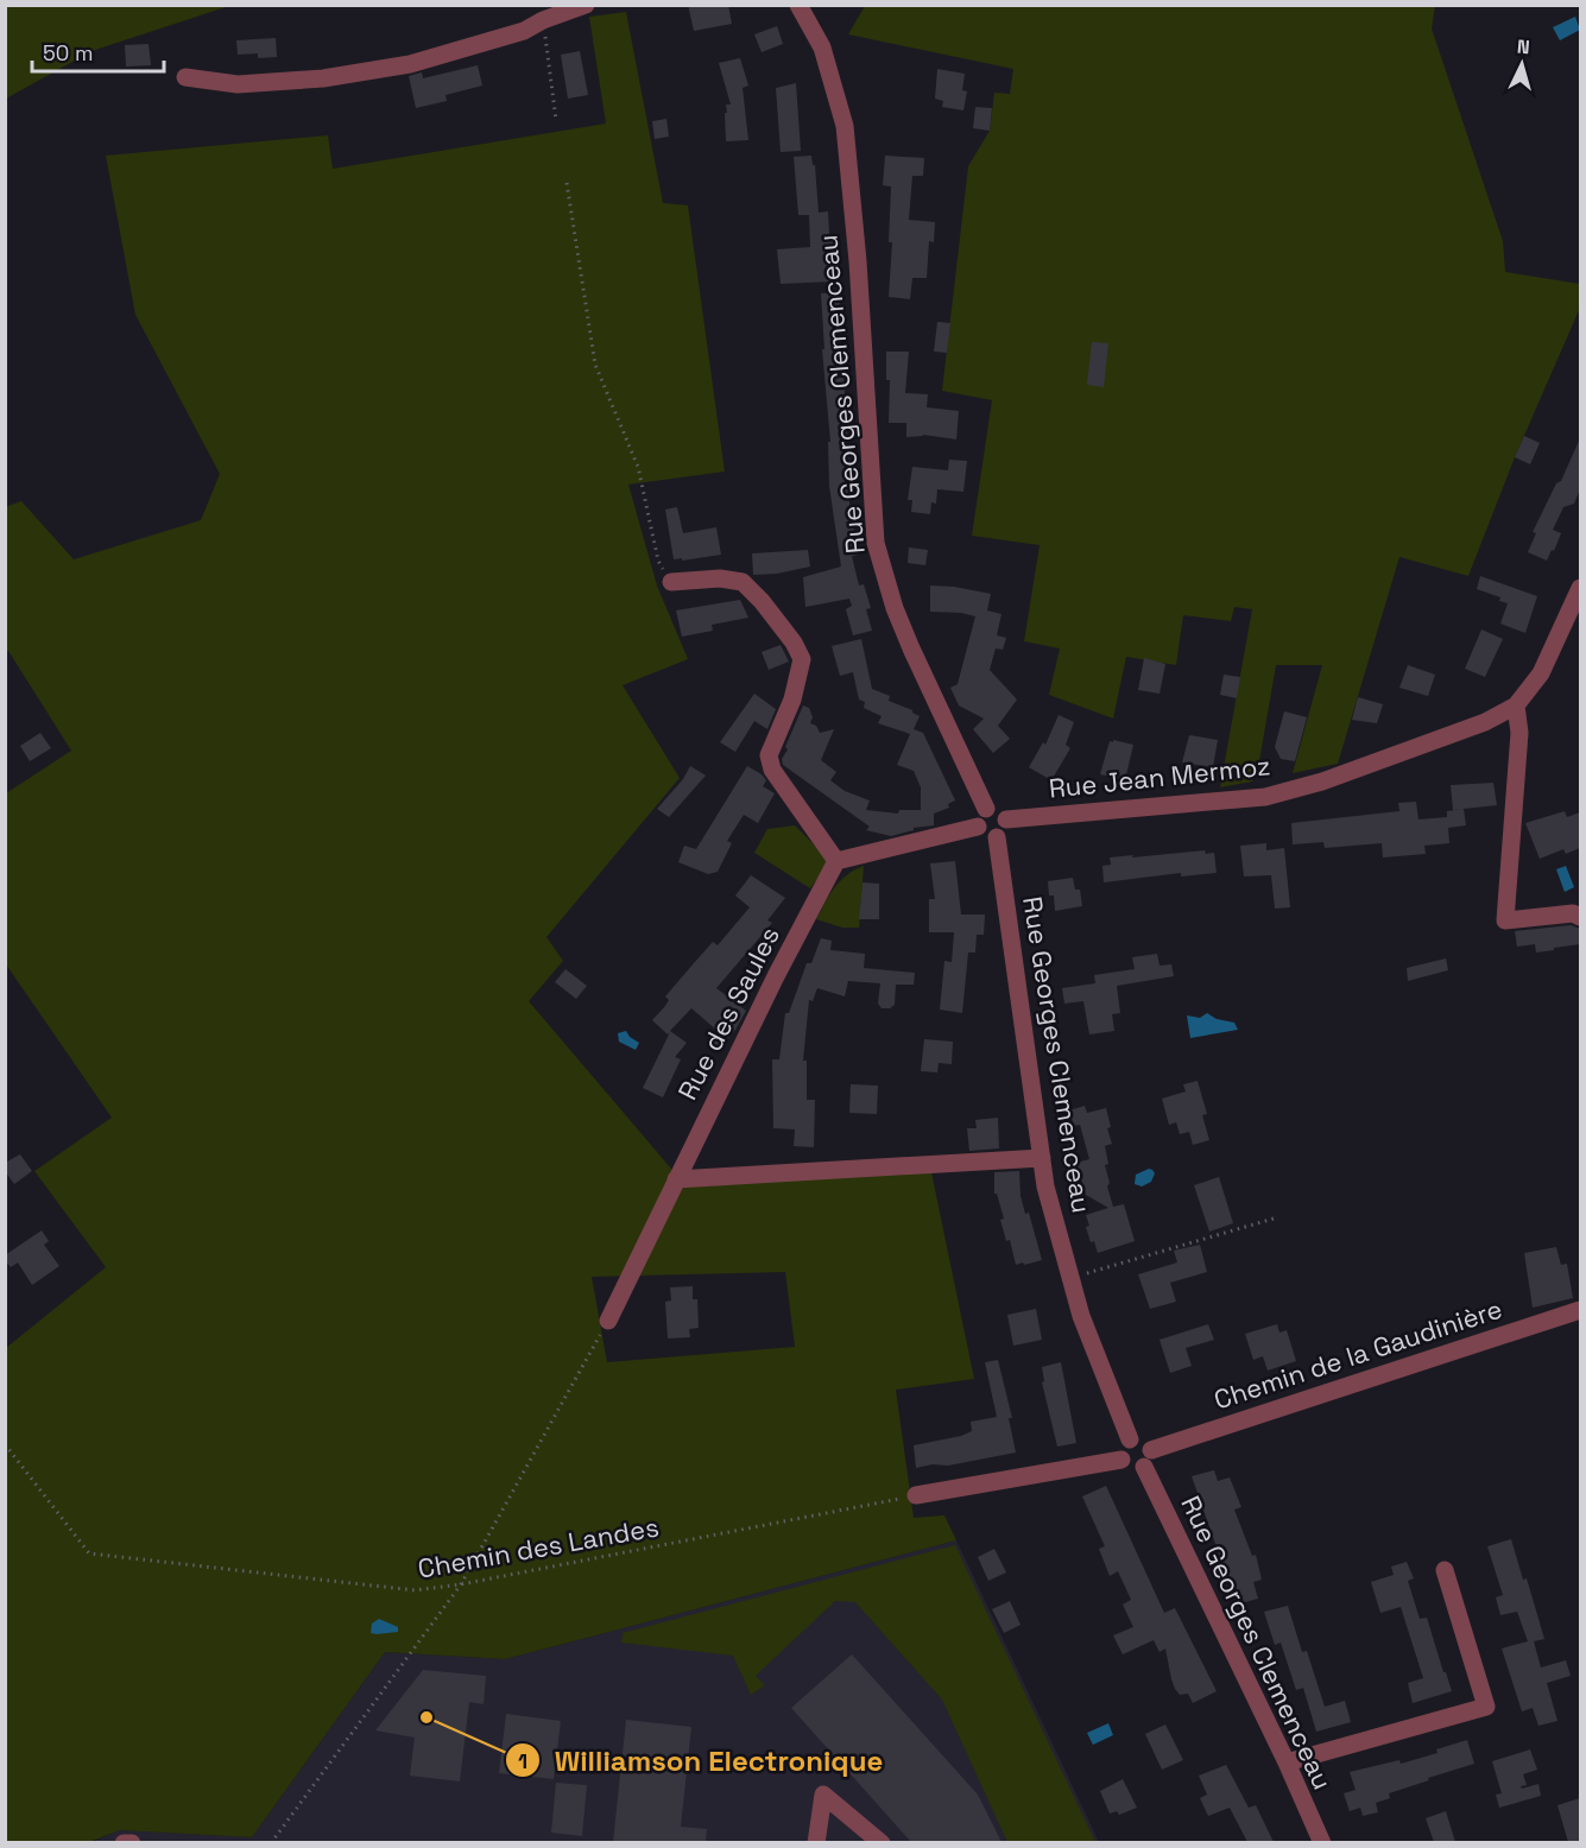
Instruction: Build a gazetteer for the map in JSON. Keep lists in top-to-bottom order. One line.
{"streets":{"street":["Rue Georges Clemenceau","Rue Jean Mermoz","Rue des Saules","Chemin de la Gaudinière"],"path":["Chemin des Landes"]},"crossings":[["Rue Georges Clemenceau","Rue Jean Mermoz"],["Rue Georges Clemenceau","Chemin de la Gaudinière"]],"places":["Williamson Electronique"],"scale_bar":"50 m","north":"top"}
